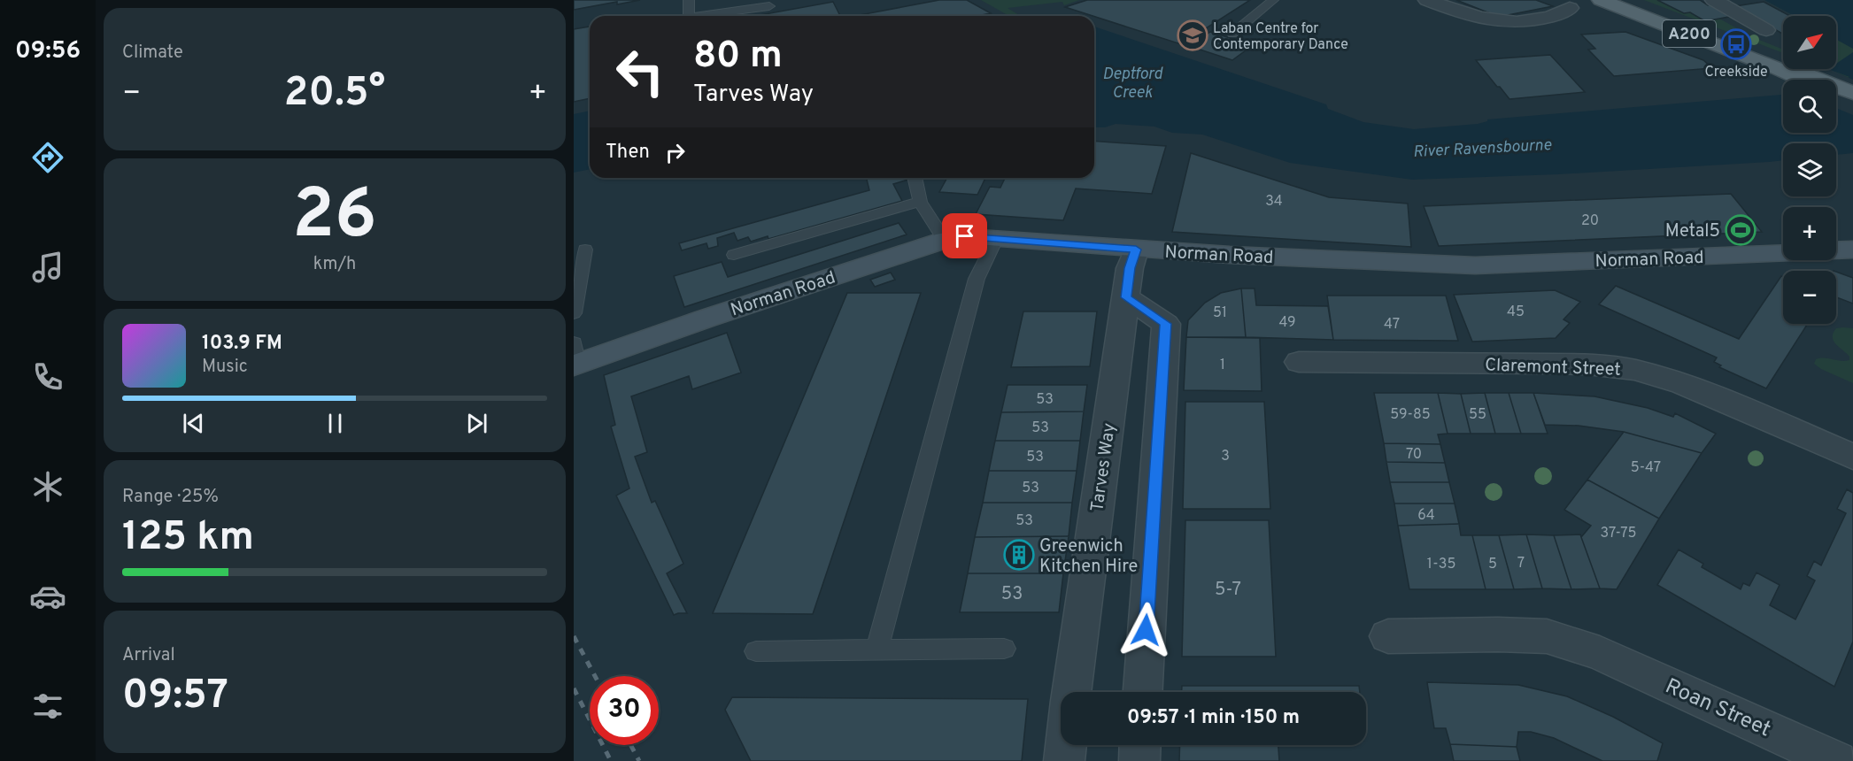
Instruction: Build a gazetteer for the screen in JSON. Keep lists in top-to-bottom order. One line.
{"streets":{"main road":["A200","Norman Road"],"street":["Claremont Street","Tarves Way","Roan Street"]},"crossings":[["Norman Road","Tarves Way"]],"water":["Deptford Creek","River Ravensbourne"],"places":{"school or university":["Laban Centre for Contemporary Dance"],"bus stop":["Creekside"],"sports":["Metal5"],"building":["Greenwich Kitchen Hire"]},"house_numbers":["34","20","45","51","49","47","1","53","59-85","55","53","70","3","53","5-47","53","64","53","37-75","7","1-35","5","5-7","53"],"north":"top right","page":{"tabs":"09:56","tile":["Climate",["26","km/h"],["Range · 25%","125 km"],["Arrival","09:57"]],"map_buttons":["+","−"],"turn":["80 m","Tarves Way"],"heat":["−","20.5°","+"],"then":"Then","song":["103.9 FM","Music"],"limit":"30","trip":"09:57 · 1 min · 150 m"}}
